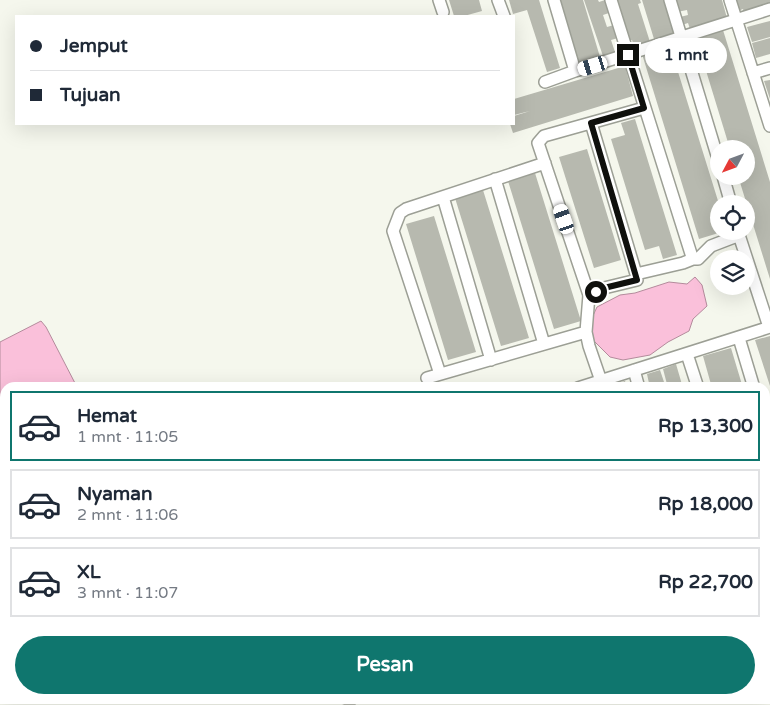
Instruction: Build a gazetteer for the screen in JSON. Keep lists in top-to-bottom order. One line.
{"north":"bottom left","page":{"banner":["Jemput","Tujuan"],"bubble":"1 mnt","list":[{"name":"Hemat","note":"1 mnt · 11:05","value":"Rp 13,300"},{"name":"Nyaman","note":"2 mnt · 11:06","value":"Rp 18,000"},{"name":"XL","note":"3 mnt · 11:07","value":"Rp 22,700"}],"buttons":"Pesan"}}
